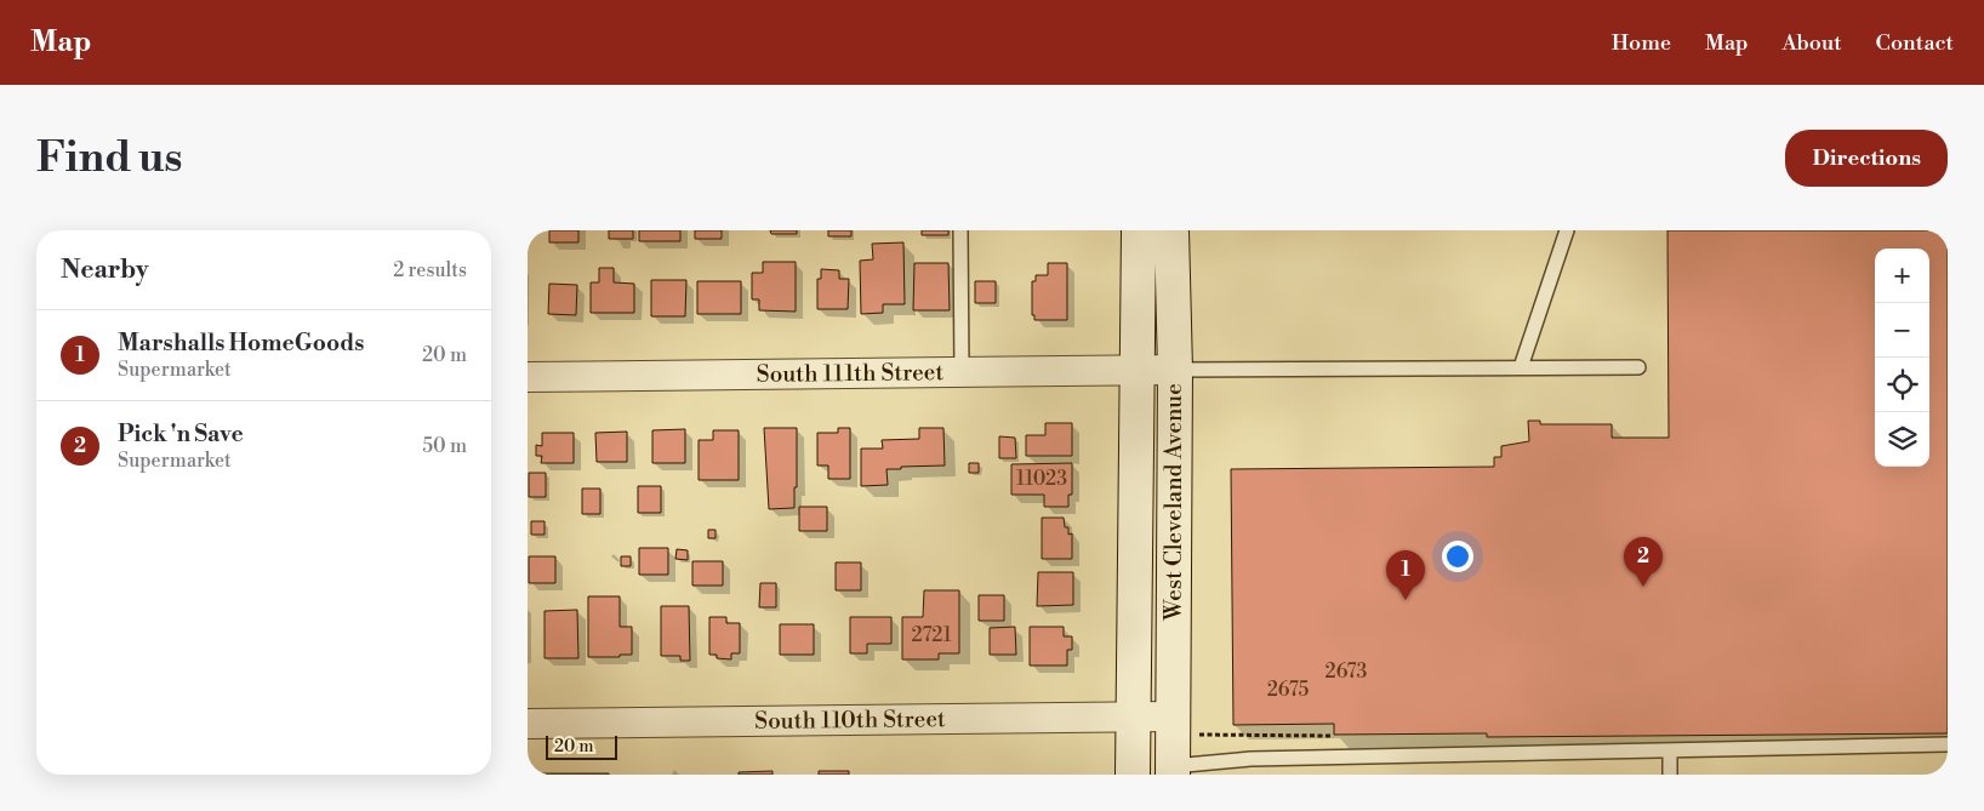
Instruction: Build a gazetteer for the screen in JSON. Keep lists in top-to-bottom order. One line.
{"streets":{"main road":["West Cleveland Avenue"],"street":["South 111th Street","South 110th Street"]},"crossings":[["South 111th Street","West Cleveland Avenue"],["West Cleveland Avenue","South 110th Street"]],"house_numbers":["11023","2721","2673","2675"],"scale_bar":"20 m","page":{"header":"Map","nav":["Home","Map","About","Contact"],"buttons":"Directions","title":"Find us","heading":["Nearby","2 results"],"map_buttons":["+","−"],"list":[{"mark":"1","name":"Marshalls HomeGoods","note":"Supermarket","value":"20 m"},{"mark":"2","name":"Pick 'n Save","note":"Supermarket","value":"50 m"}],"pins":["2","1"],"scale":"20 m"}}
